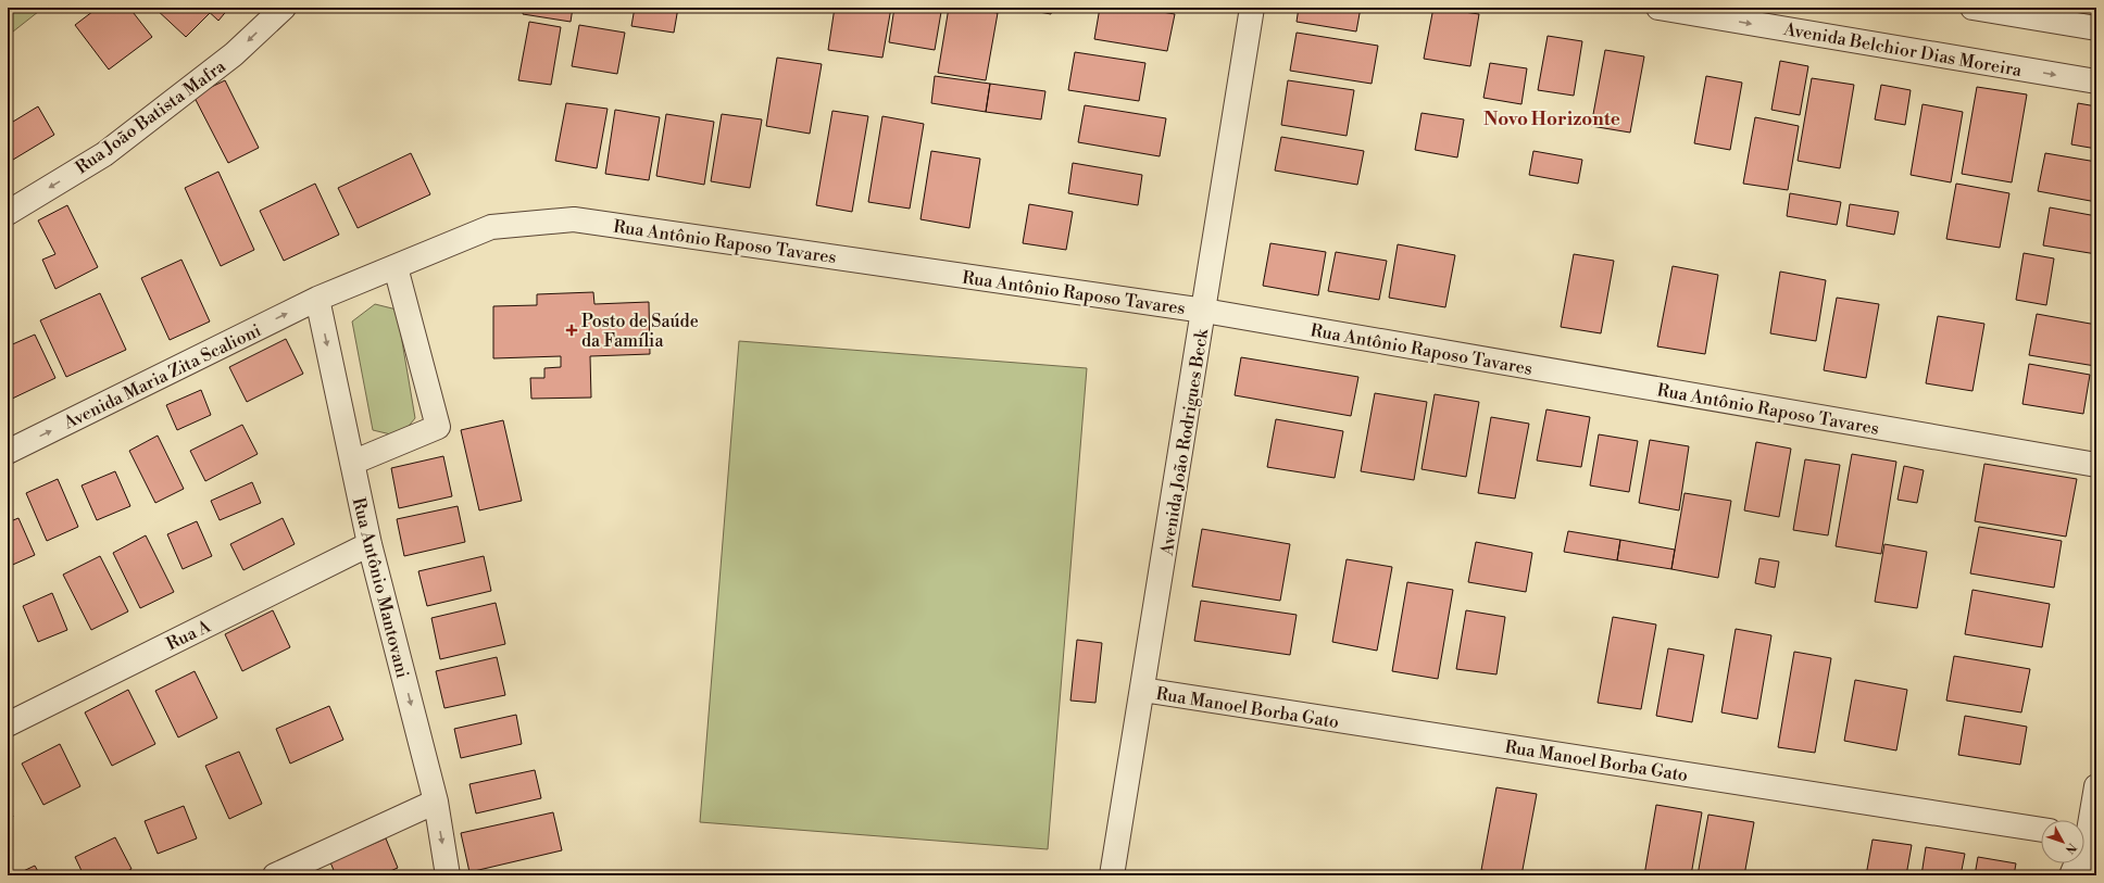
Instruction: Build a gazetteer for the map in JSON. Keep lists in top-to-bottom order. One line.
{"streets":{"street":["Avenida Belchior Dias Moreira","Rua João Batista Mafra","Rua Antônio Raposo Tavares","Avenida Maria Zita Scalioni","Avenida João Rodrigues Beck","Rua Antônio Mantovani","Rua A","Rua Manoel Borba Gato"]},"crossings":[["Rua Antônio Raposo Tavares","Avenida Maria Zita Scalioni"],["Rua Antônio Raposo Tavares","Avenida João Rodrigues Beck"],["Rua Antônio Raposo Tavares","Rua Antônio Mantovani"],["Avenida Maria Zita Scalioni","Rua Antônio Mantovani"],["Avenida João Rodrigues Beck","Rua Manoel Borba Gato"],["Rua Antônio Mantovani","Rua A"]],"one_way":["Avenida Belchior Dias Moreira","Rua João Batista Mafra","Avenida Maria Zita Scalioni","Rua Antônio Mantovani"],"districts":["Novo Horizonte"],"places":{"health":["Posto de Saúde da Família"]},"north":"bottom right"}
